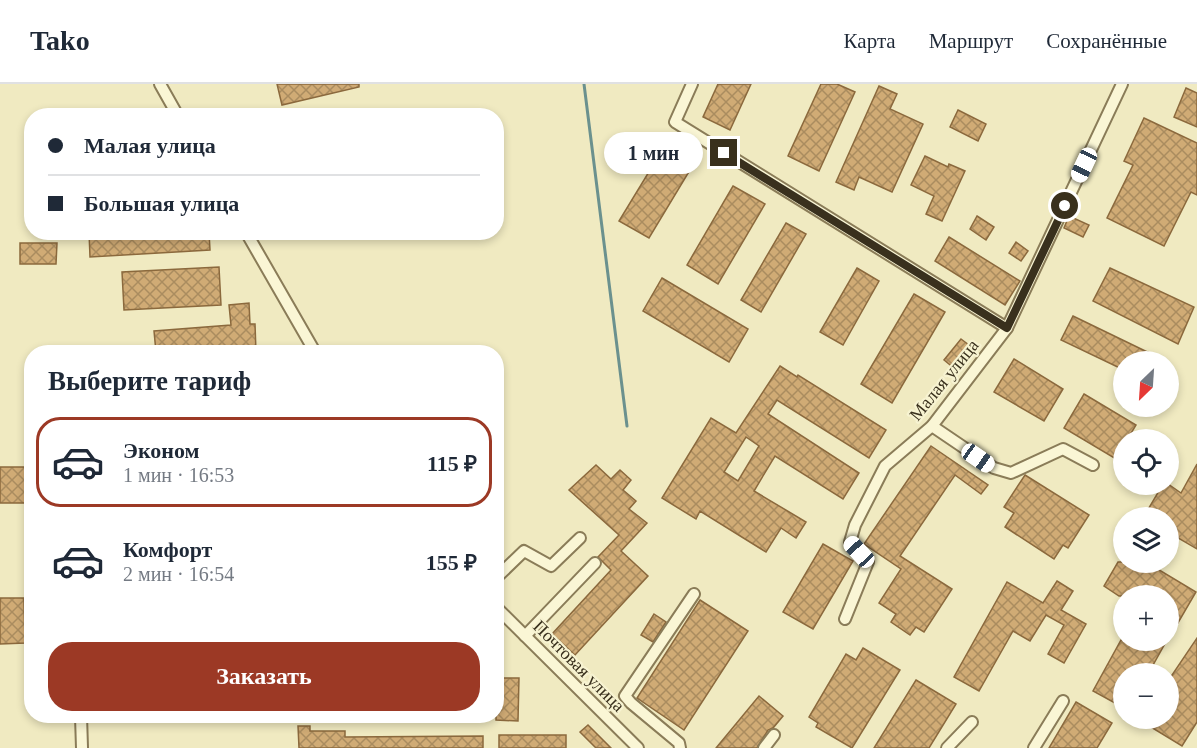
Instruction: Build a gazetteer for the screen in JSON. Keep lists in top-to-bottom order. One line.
{"streets":{"street":["Малая улица","Почтовая улица"]},"north":"bottom left","page":{"header":"Tako","nav":["Карта","Маршрут","Сохранённые"],"banner":["Малая улица","Большая улица"],"bubble":"1 мин","heading":"Выберите тариф","map_buttons":["+","−"],"list":[{"name":"Эконом","note":"1 мин · 16:53","value":"115 ₽"},{"name":"Комфорт","note":"2 мин · 16:54","value":"155 ₽"}],"buttons":"Заказать"}}
